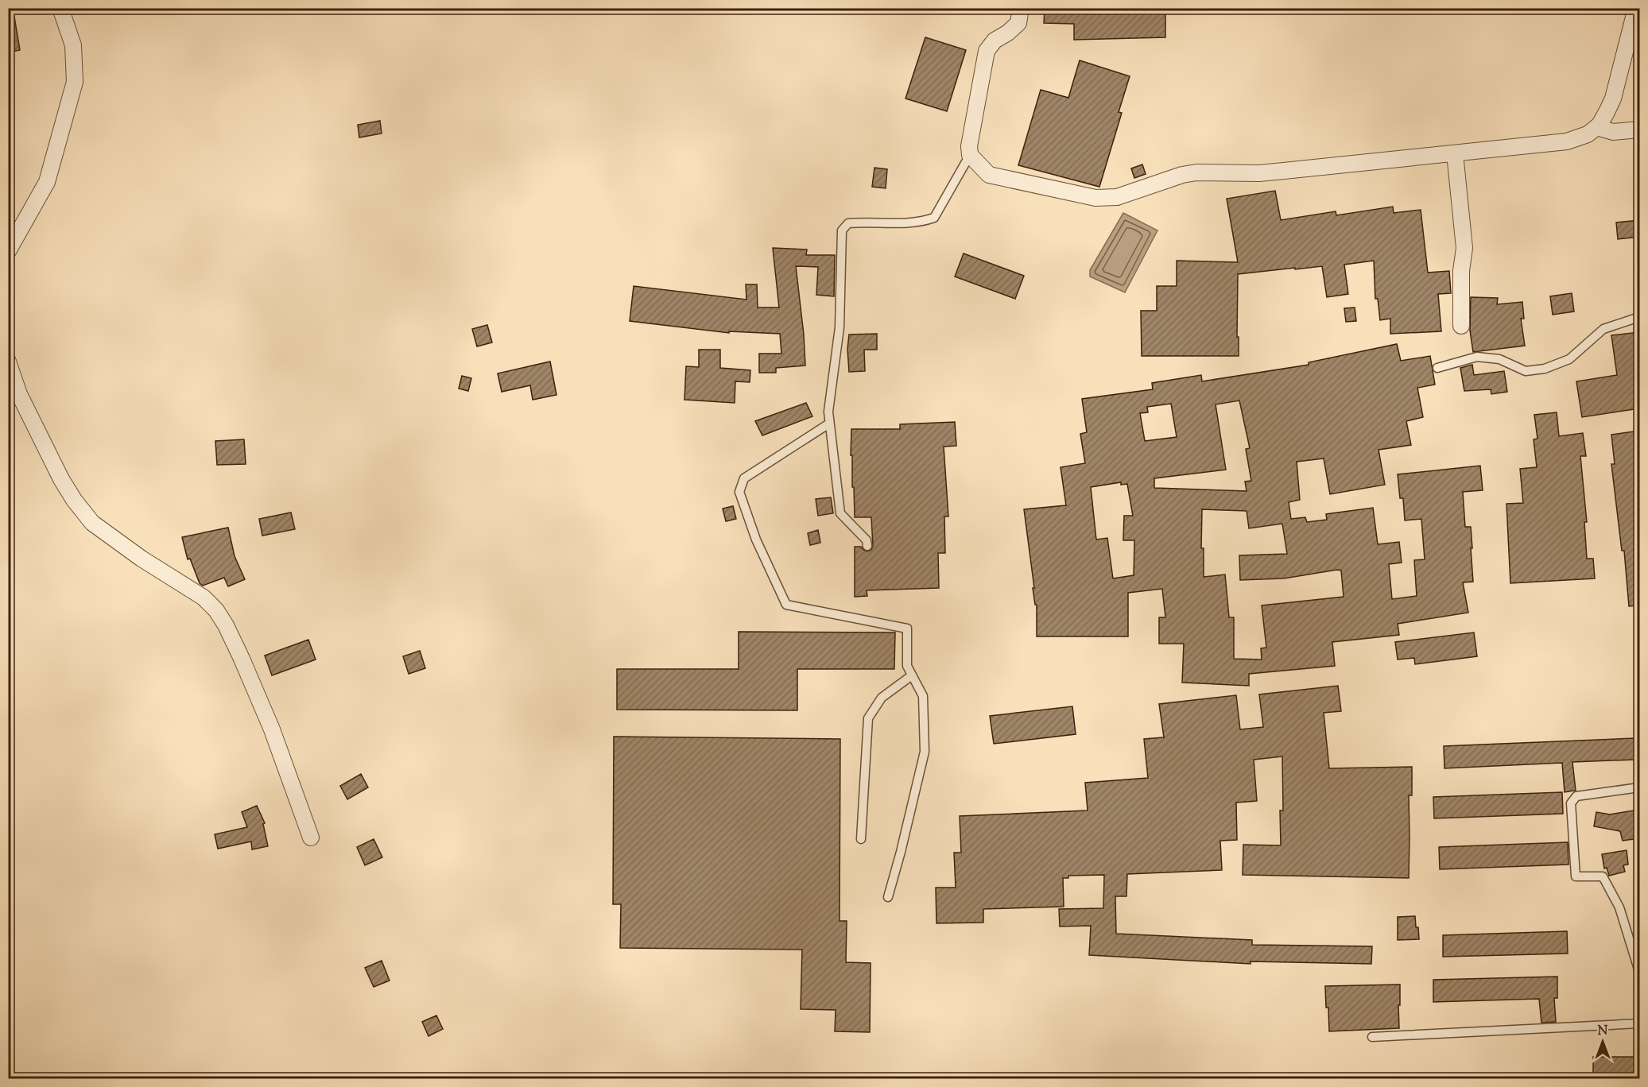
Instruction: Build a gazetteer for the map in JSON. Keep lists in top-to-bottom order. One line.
{"north":"top"}
